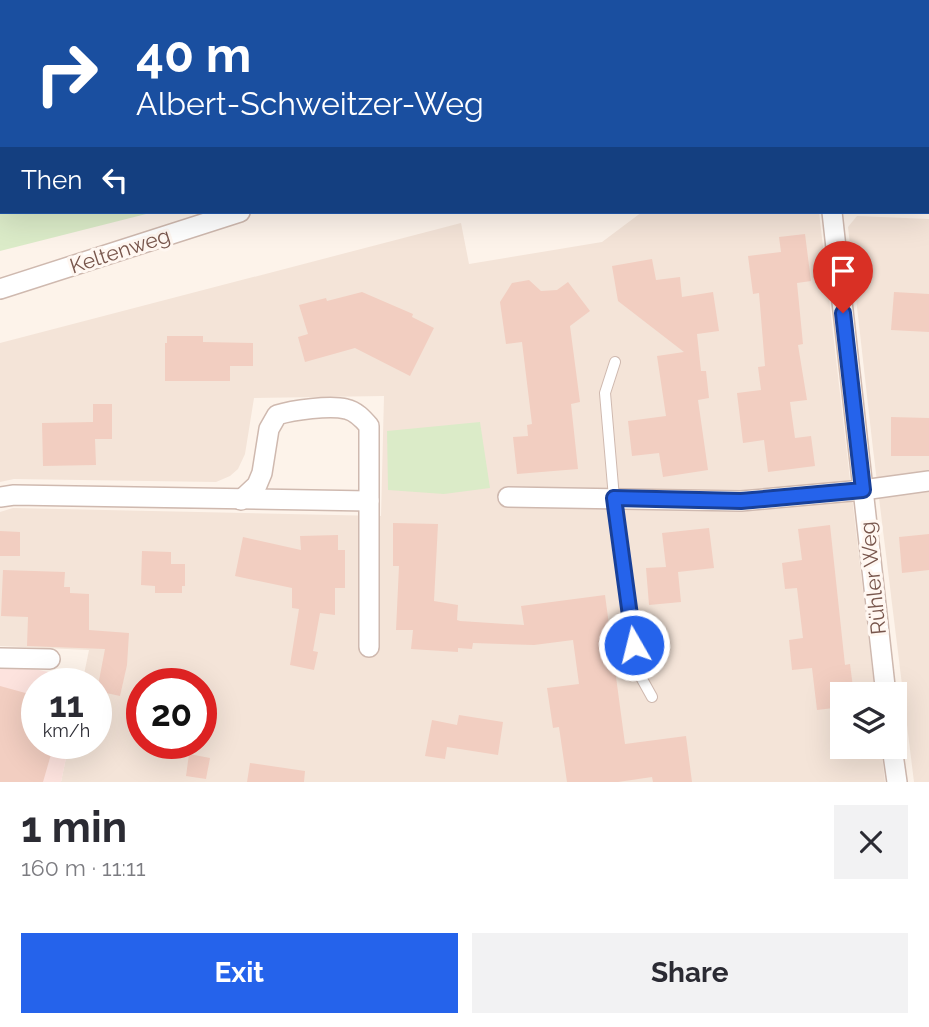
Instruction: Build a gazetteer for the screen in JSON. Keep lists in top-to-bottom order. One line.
{"streets":{"street":["Keltenweg","Rühler Weg"]},"page":{"turn":["40 m","Albert-Schweitzer-Weg"],"then":"Then","speed":"11 km/h","limit":"20","heading":["1 min","160 m · 11:11"],"buttons":["Exit","Share"]}}
